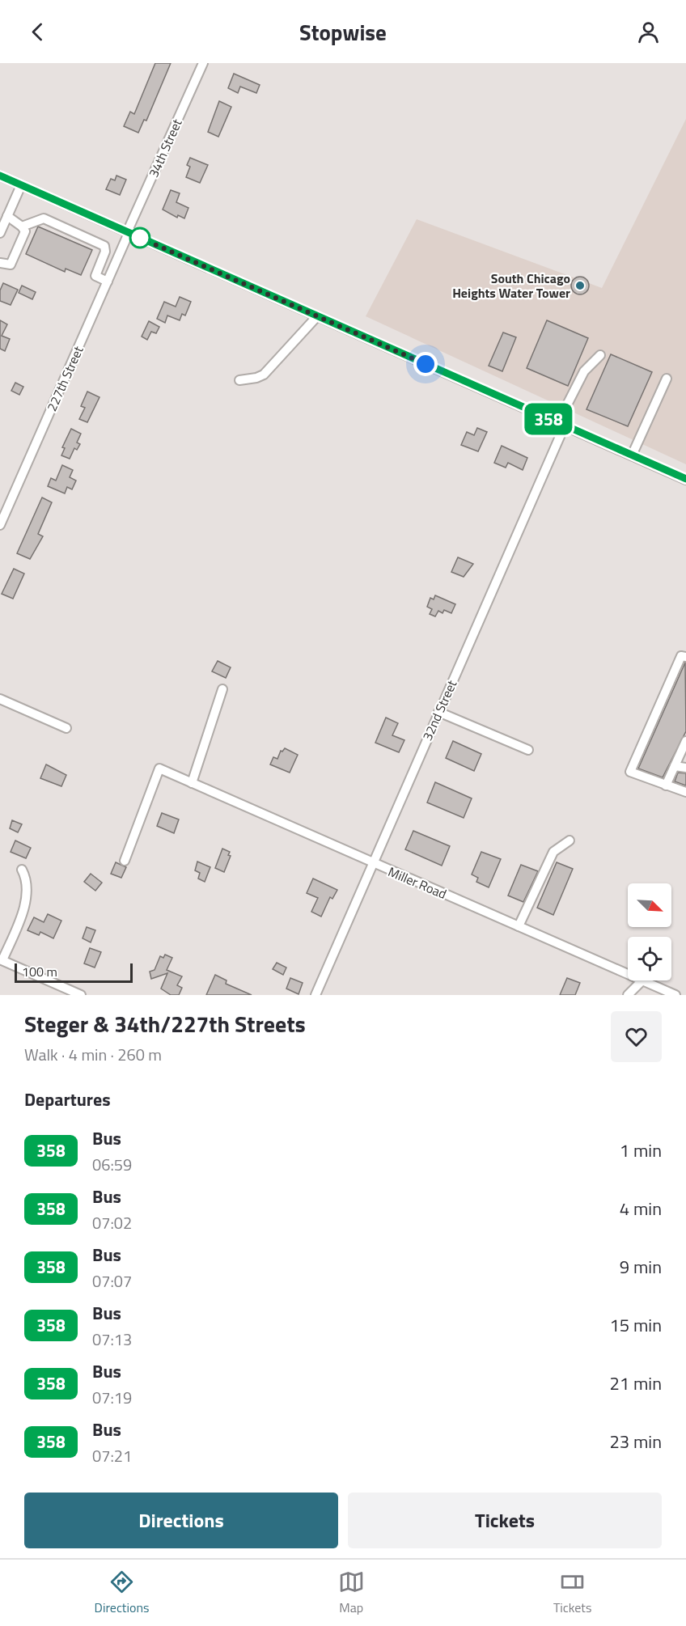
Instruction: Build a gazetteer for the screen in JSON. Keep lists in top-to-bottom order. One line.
{"streets":{"street":["34th Street","227th Street","32nd Street","Miller Road"]},"crossings":[["34th Street","227th Street"],["32nd Street","Miller Road"]],"places":["South Chicago Heights Water Tower"],"lines":["bus line 358"],"scale_bar":"100 m","north":"bottom right","page":{"header":"Stopwise","on_map":"358","scale":"100 m","heading":[["Steger & 34th/227th Streets","Walk · 4 min · 260 m"],"Departures"],"list":[{"mark":"358","name":"Bus","note":"06:59","value":"1 min"},{"mark":"358","name":"Bus","note":"07:02","value":"4 min"},{"mark":"358","name":"Bus","note":"07:07","value":"9 min"},{"mark":"358","name":"Bus","note":"07:13","value":"15 min"},{"mark":"358","name":"Bus","note":"07:19","value":"21 min"},{"mark":"358","name":"Bus","note":"07:21","value":"23 min"}],"buttons":["Directions","Tickets"],"tabs":["Directions","Map","Tickets"]}}
